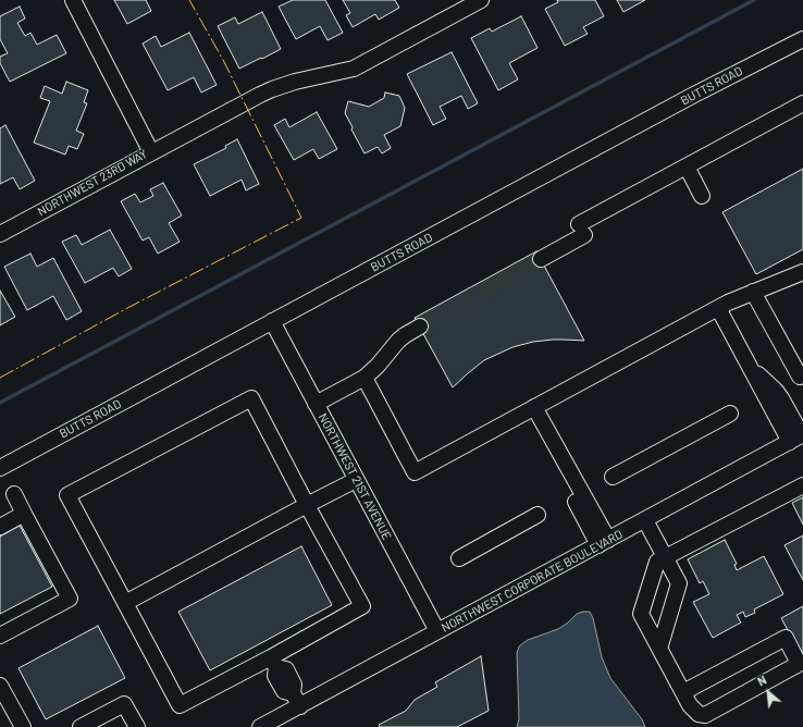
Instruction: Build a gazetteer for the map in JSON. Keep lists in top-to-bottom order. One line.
{"streets":{"street":["BUTTS ROAD","NORTHWEST 23RD WAY","NORTHWEST 21ST AVENUE","NORTHWEST CORPORATE BOULEVARD"]},"crossings":[["BUTTS ROAD","NORTHWEST 21ST AVENUE"],["NORTHWEST 21ST AVENUE","NORTHWEST CORPORATE BOULEVARD"]],"north":"top left"}
